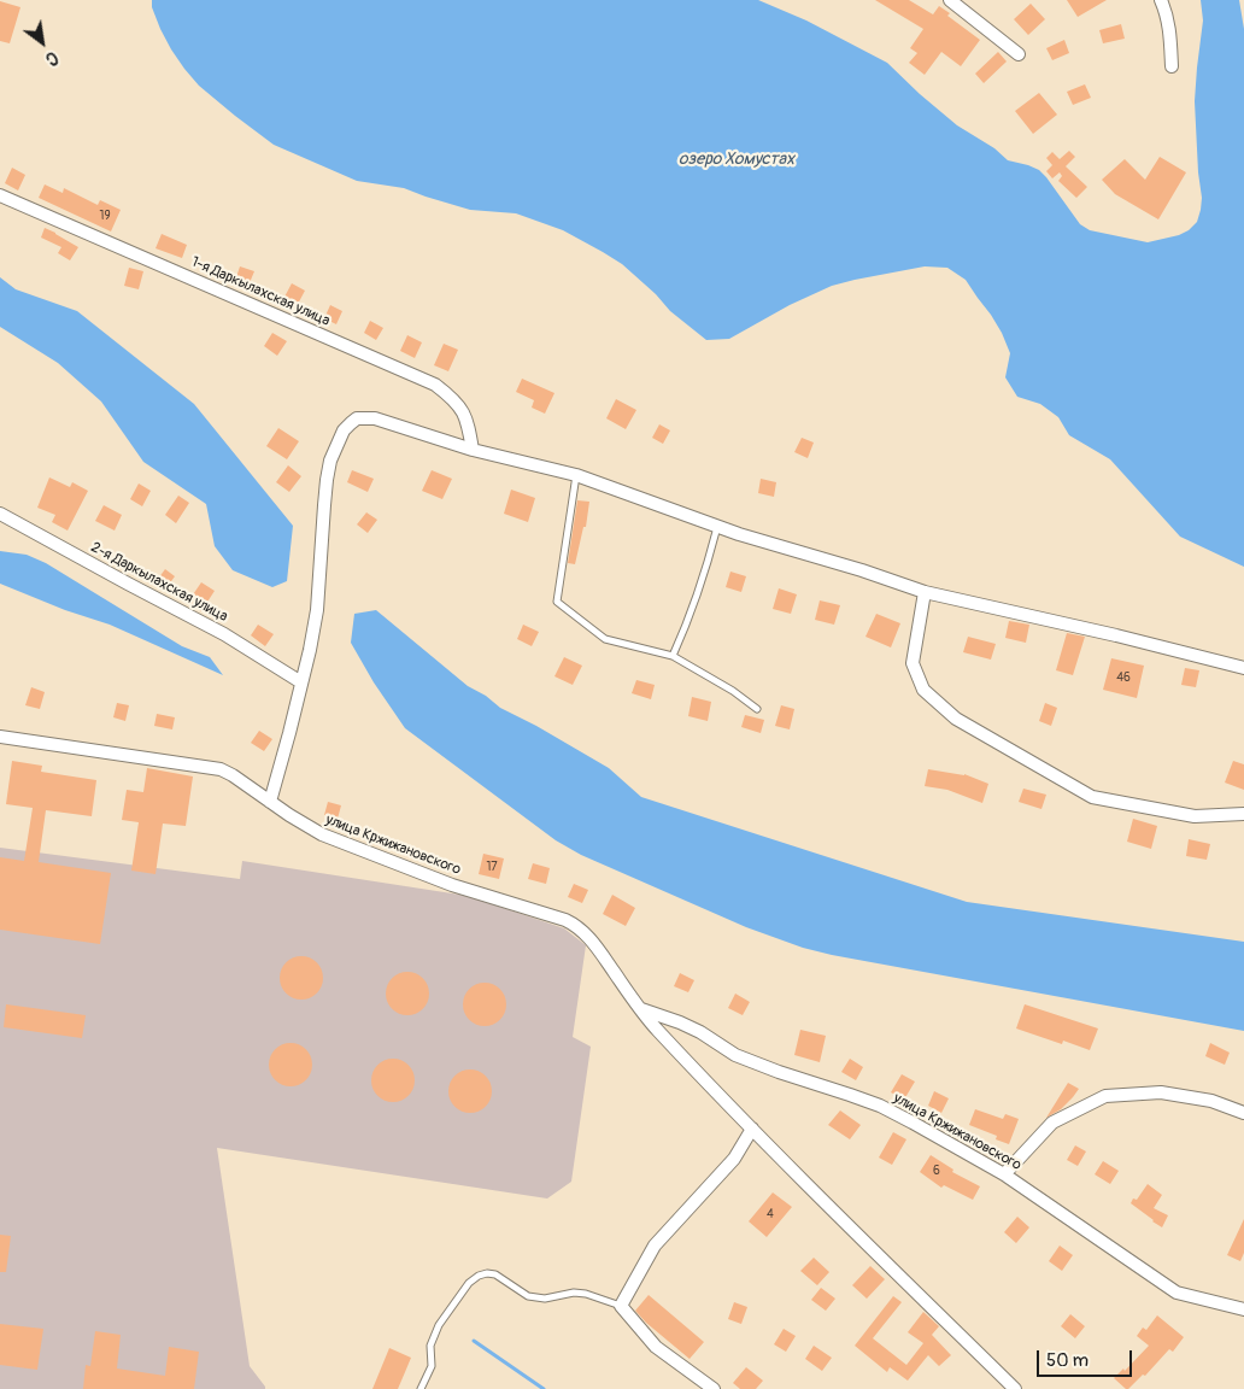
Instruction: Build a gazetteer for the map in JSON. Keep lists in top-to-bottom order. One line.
{"streets":{"street":["1-я Даркылахская улица","2-я Даркылахская улица","улица Кржижановского"]},"water":["озеро Хомустах"],"house_numbers":["19","46","17","6","4"],"scale_bar":"50 m","north":"bottom right"}
